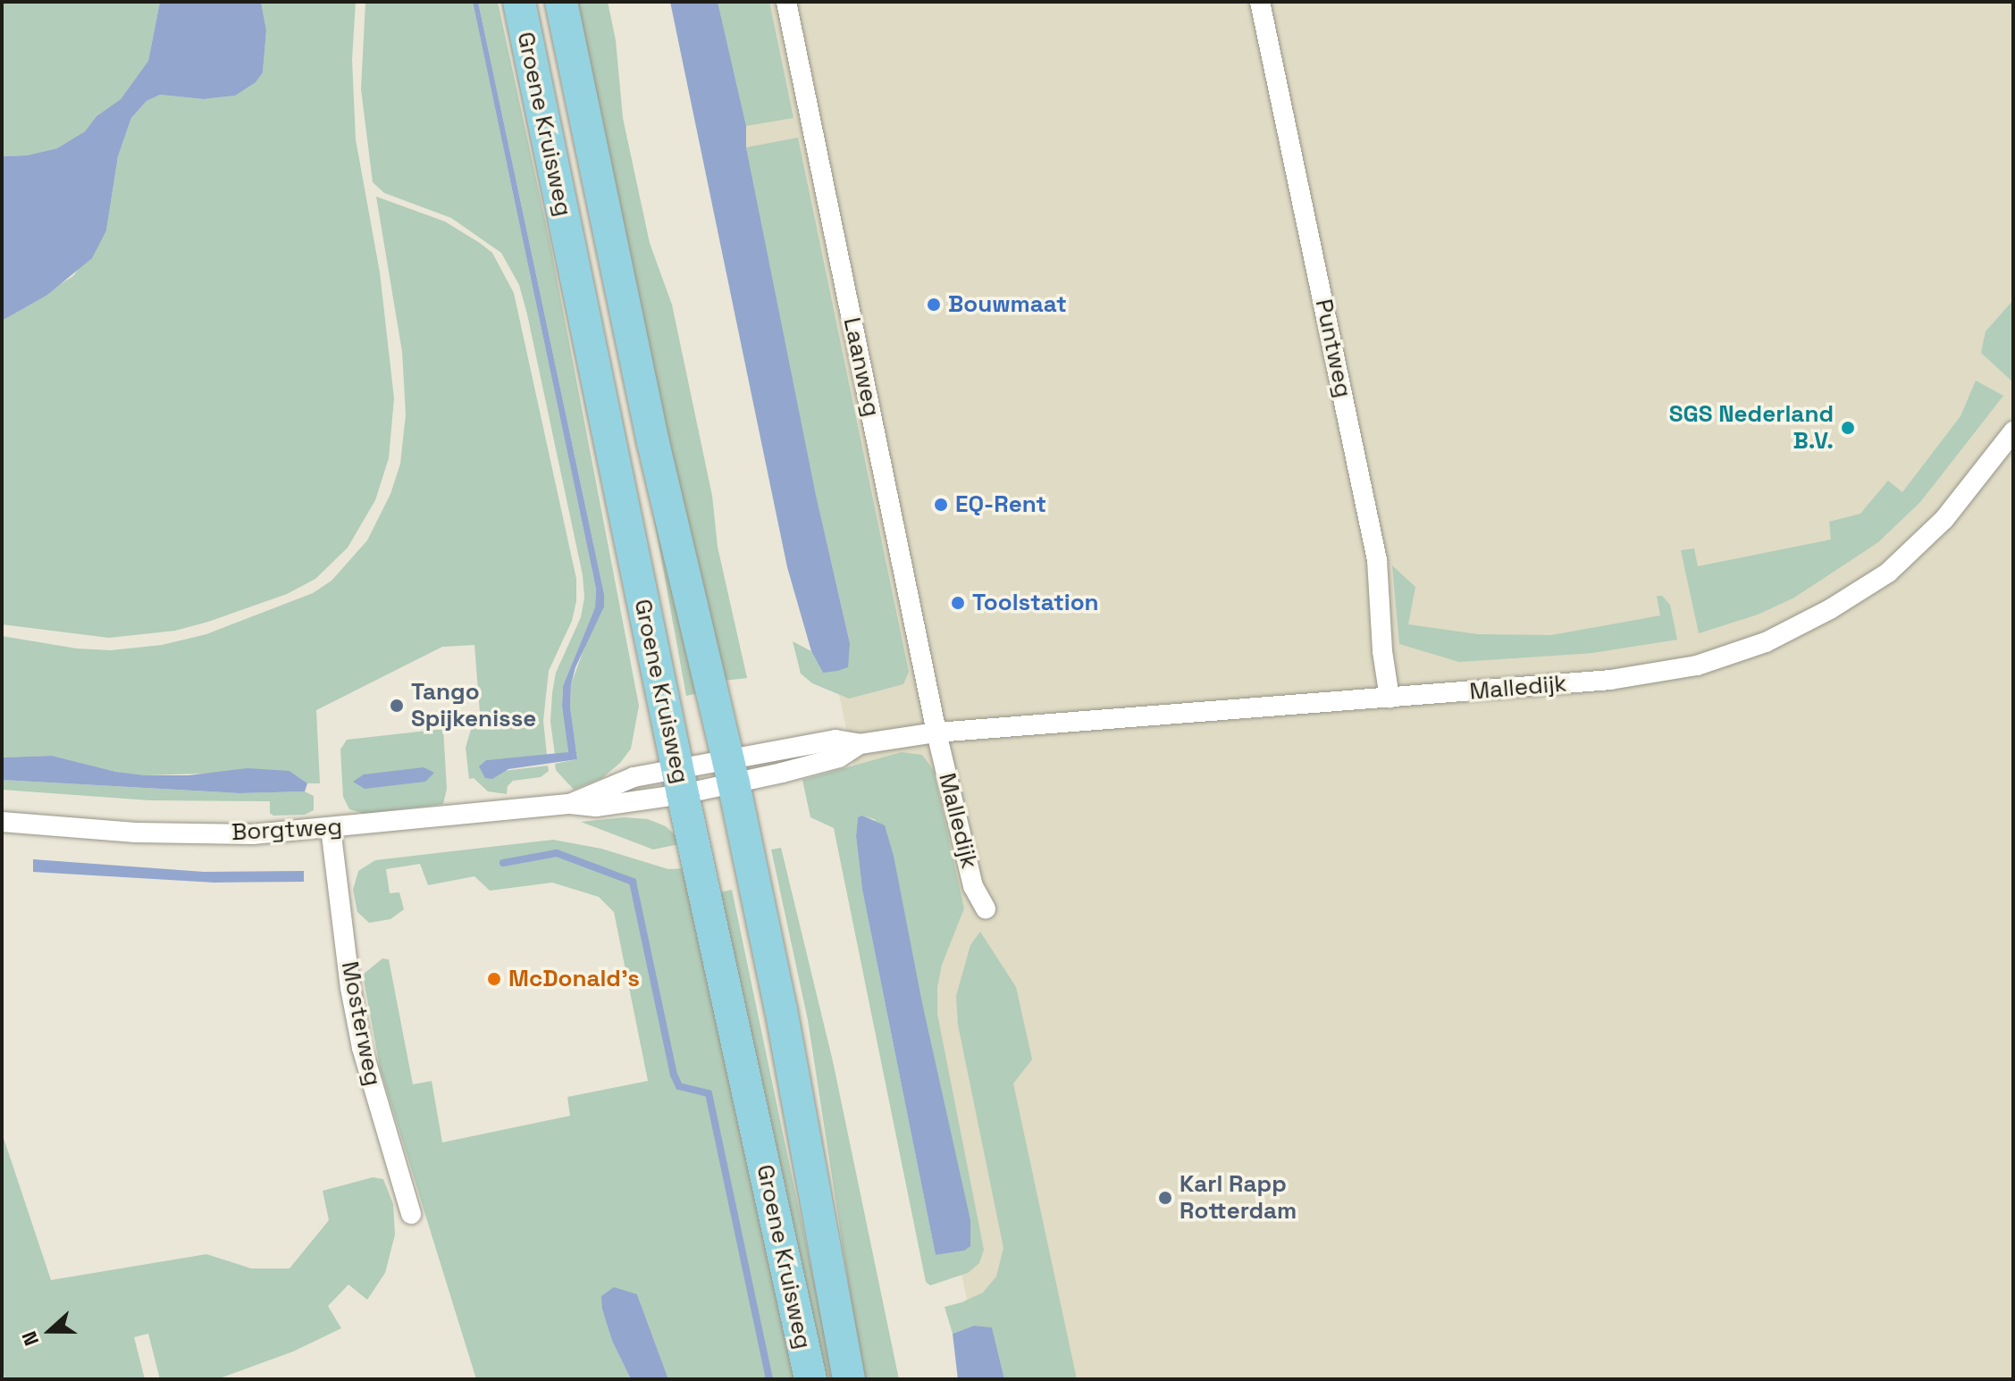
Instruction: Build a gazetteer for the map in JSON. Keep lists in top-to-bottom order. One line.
{"streets":{"main road":["Groene Kruisweg"],"street":["Puntweg","Laanweg","Malledijk","Borgtweg","Mosterweg"]},"crossings":[["Groene Kruisweg","Malledijk"],["Groene Kruisweg","Borgtweg"],["Puntweg","Malledijk"],["Laanweg","Malledijk"],["Malledijk","Borgtweg"],["Borgtweg","Mosterweg"]],"places":["Bouwmaat","SGS Nederland B.V.","EQ-Rent","Toolstation","Tango Spijkenisse","McDonald's","Karl Rapp Rotterdam"],"north":"left"}
